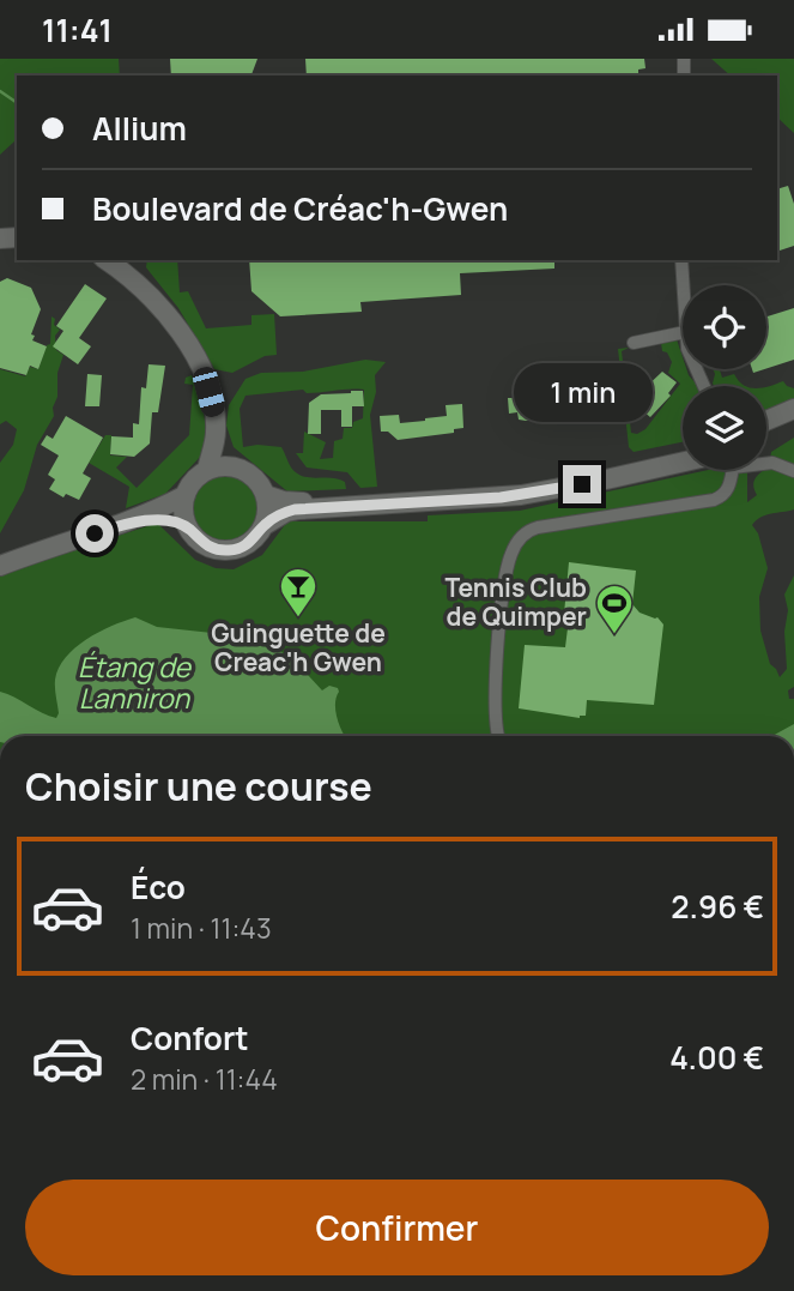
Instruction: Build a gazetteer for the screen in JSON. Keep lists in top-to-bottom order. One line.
{"water":["Étang de Lanniron"],"places":{"bar":["Guinguette de Creac'h Gwen"],"sports":["Tennis Club de Quimper"]},"page":{"status":"11:41","banner":["Allium","Boulevard de Créac'h-Gwen"],"bubble":"1 min","heading":"Choisir une course","list":[{"name":"Éco","note":"1 min · 11:43","value":"2.96 €"},{"name":"Confort","note":"2 min · 11:44","value":"4.00 €"}],"buttons":"Confirmer"}}
